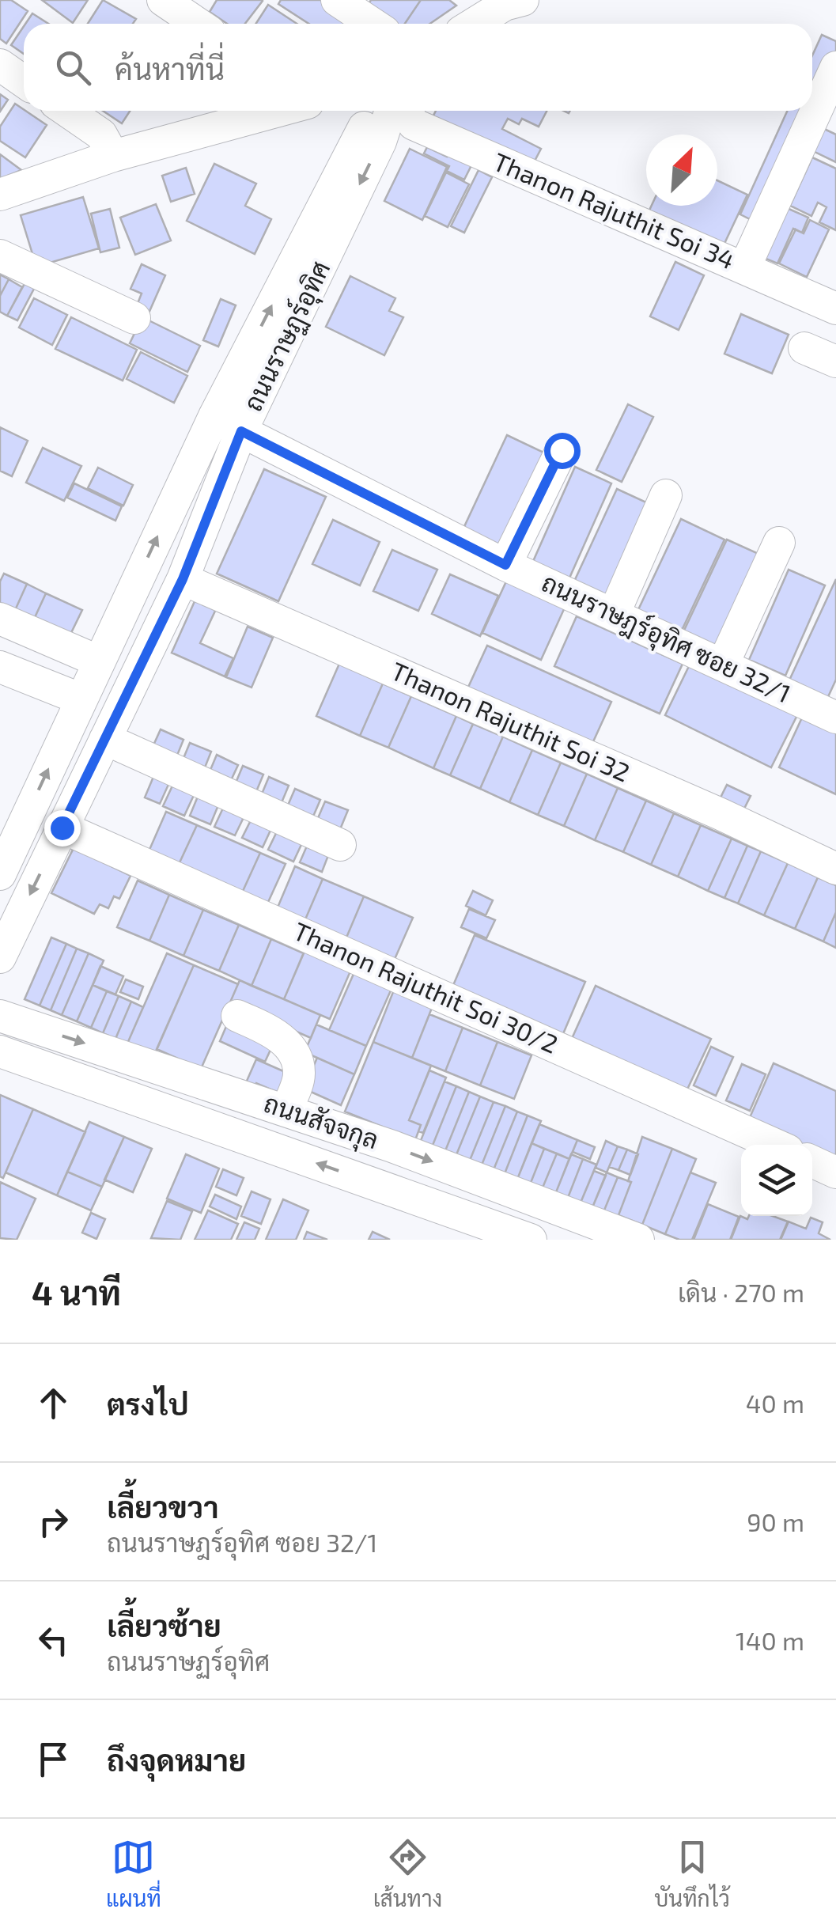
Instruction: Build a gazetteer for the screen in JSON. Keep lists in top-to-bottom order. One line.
{"streets":{"street":["Thanon Rajuthit Soi 34","ถนนราษฏร์อุทิศ","ถนนราษฎร์อุทิศ ซอย 32/1","Thanon Rajuthit Soi 32","Thanon Rajuthit Soi 30/2","ถนนสัจจกุล"]},"crossings":[["ถนนราษฏร์อุทิศ","ถนนราษฎร์อุทิศ ซอย 32/1"],["ถนนราษฏร์อุทิศ","Thanon Rajuthit Soi 32"],["ถนนราษฏร์อุทิศ","Thanon Rajuthit Soi 30/2"]],"north":"top right","page":{"search":"ค้นหาที่นี่","heading":["4 นาที","เดิน · 270 m"],"list":[["ตรงไป","40 m"],["เลี้ยวขวา","ถนนราษฎร์อุทิศ ซอย 32/1","90 m"],["เลี้ยวซ้าย","ถนนราษฏร์อุทิศ","140 m"],"ถึงจุดหมาย"],"nav":["แผนที่","เส้นทาง","บันทึกไว้"]}}
